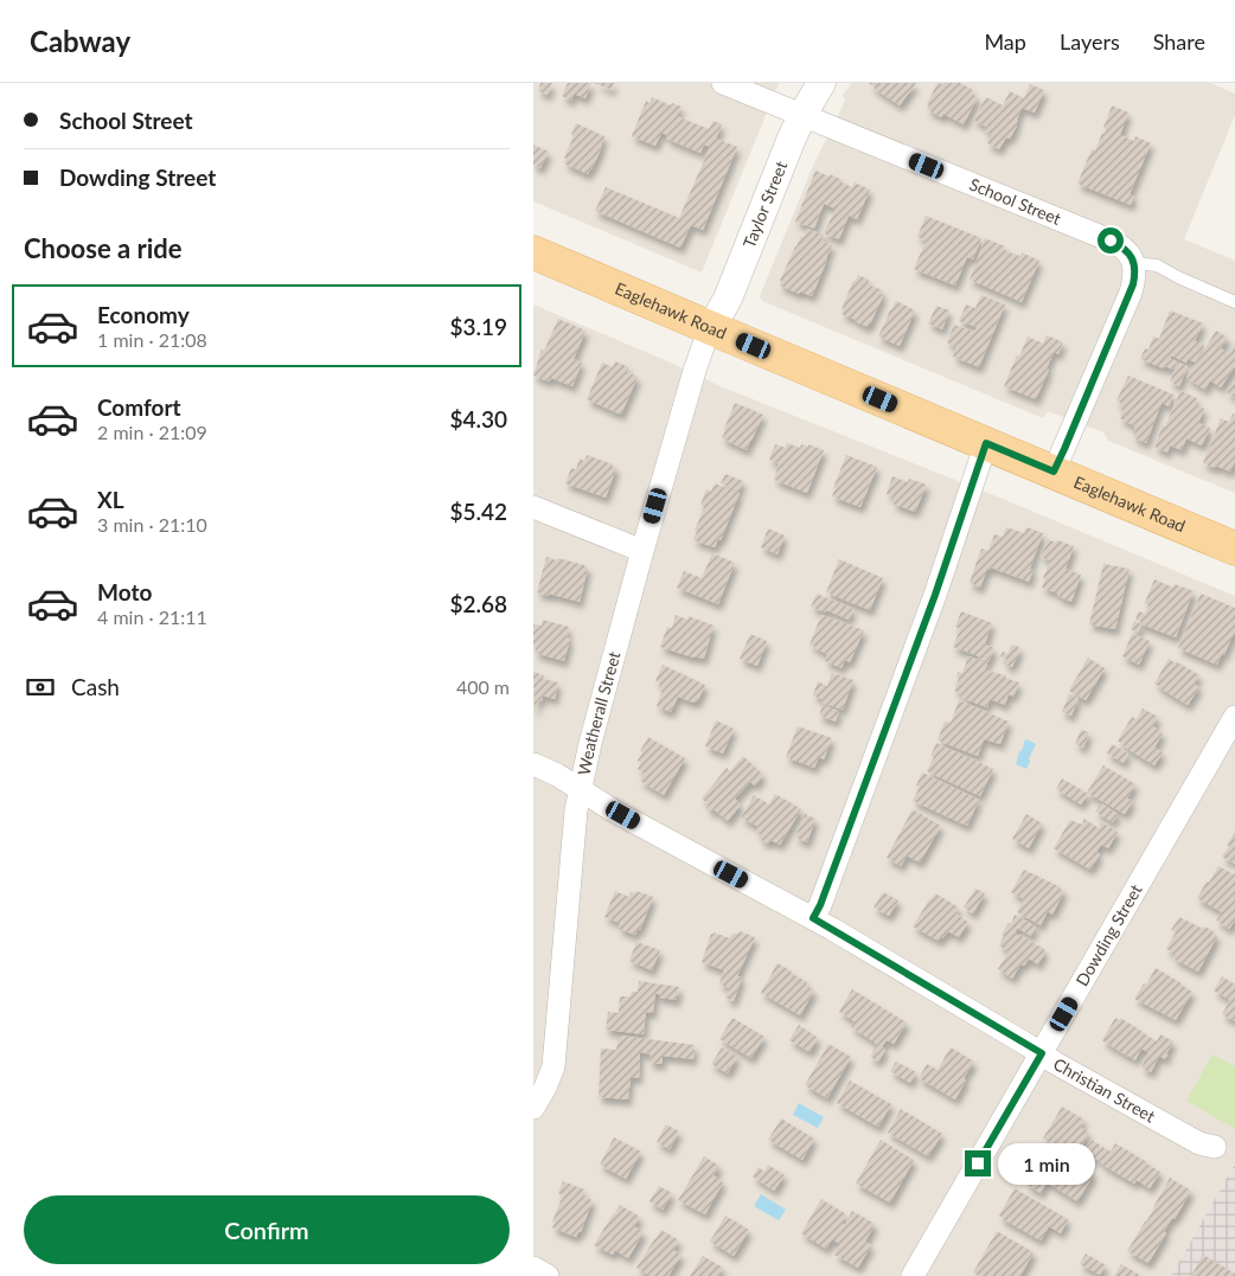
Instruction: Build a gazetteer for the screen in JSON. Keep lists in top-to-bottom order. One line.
{"streets":{"main road":["Eaglehawk Road"],"street":["School Street","Taylor Street","Weatherall Street","Dowding Street","Christian Street"]},"crossings":[["School Street","Taylor Street"],["Taylor Street","Eaglehawk Road"],["Taylor Street","Weatherall Street"],["Eaglehawk Road","Weatherall Street"],["Weatherall Street","Christian Street"],["Dowding Street","Christian Street"]],"page":{"header":"Cabway","nav":["Map","Layers","Share"],"banner":["School Street","Dowding Street"],"heading":"Choose a ride","list":[{"name":"Economy","note":"1 min · 21:08","value":"$3.19"},{"name":"Comfort","note":"2 min · 21:09","value":"$4.30"},{"name":"XL","note":"3 min · 21:10","value":"$5.42"},{"name":"Moto","note":"4 min · 21:11","value":"$2.68"}],"pay":["Cash","400 m"],"bubble":"1 min","buttons":"Confirm"}}
